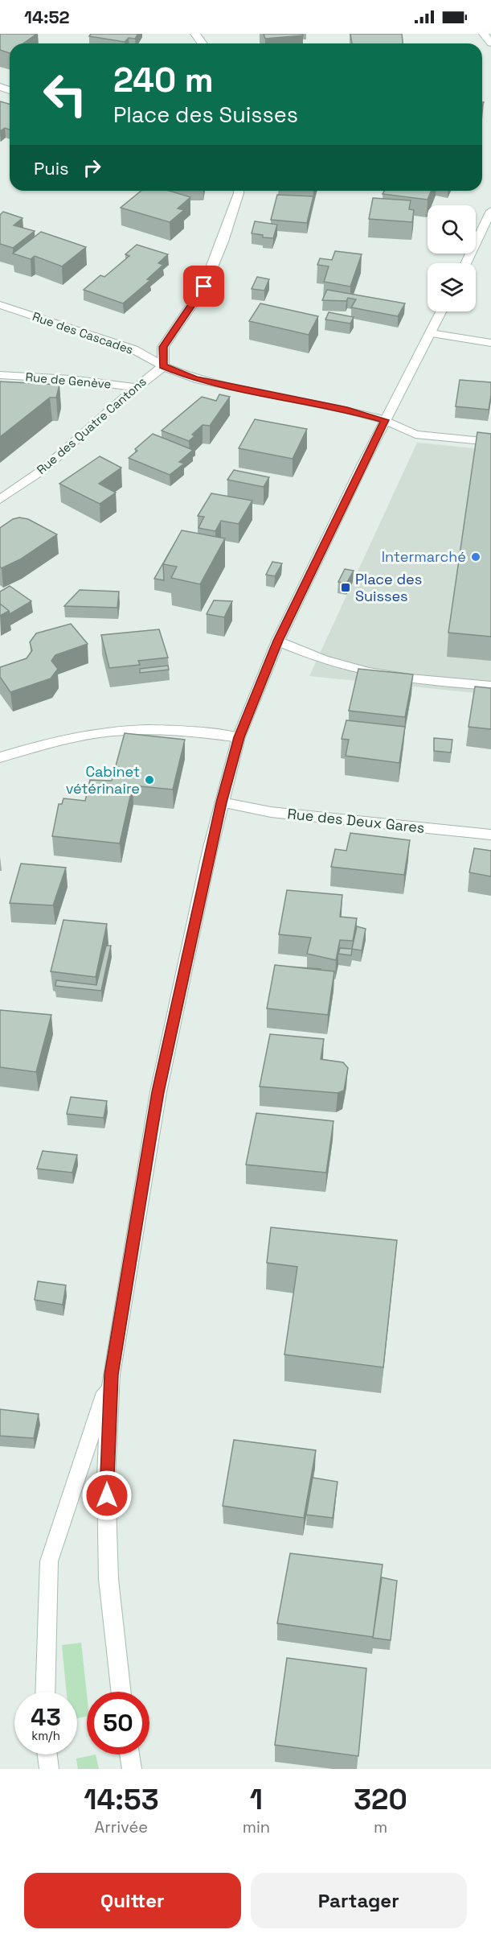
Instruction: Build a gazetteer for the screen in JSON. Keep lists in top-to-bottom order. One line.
{"streets":{"street":["Rue des Cascades","Rue de Genève","Rue des Quatre Cantons","Rue des Deux Gares"]},"crossings":[["Rue des Cascades","Rue des Quatre Cantons"],["Rue de Genève","Rue des Quatre Cantons"]],"places":{"other":["Intermarché","Cabinet vétérinaire"],"transit":["Place des Suisses"]},"page":{"status":"14:52","turn":["240 m","Place des Suisses"],"then":"Puis","speed":"43 km/h","limit":"50","eta":["14:53","Arrivée","1","min","320","m"],"buttons":["Quitter","Partager"]}}
